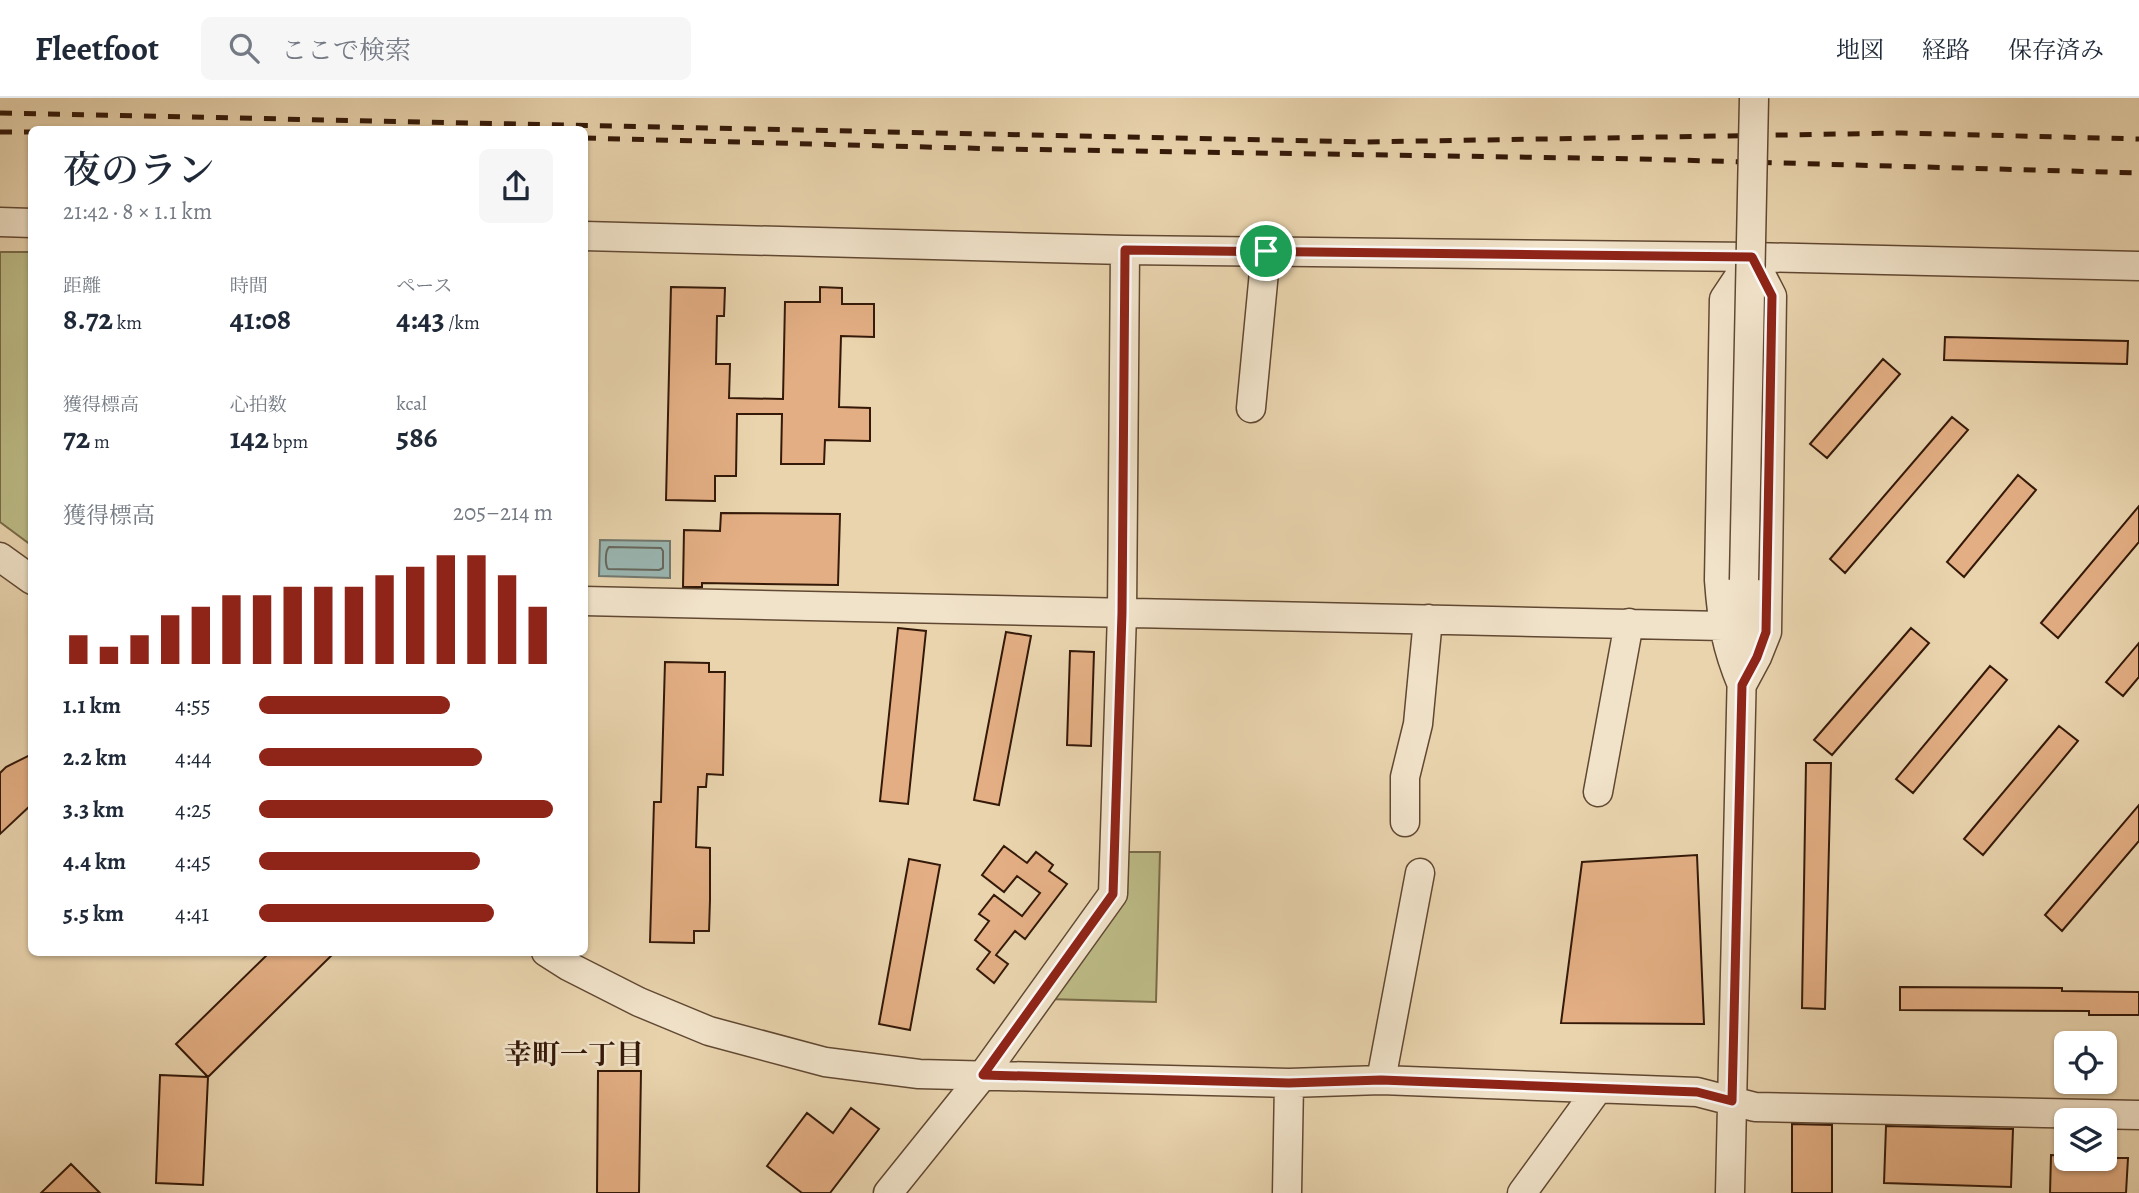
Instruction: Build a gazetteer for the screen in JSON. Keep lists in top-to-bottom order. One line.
{"districts":["幸町一丁目"],"page":{"header":"Fleetfoot","search":"ここで検索","nav":["地図","経路","保存済み"],"heading":["夜のラン","21:42 · 8 × 1.1 km"],"stats":[["距離","8.72 km"],["時間","41:08"],["ペース","4:43 /km"],["獲得標高","72 m"],["心拍数","142 bpm"],["kcal","586"]],"chart":["獲得標高","205–214 m"],"list":[{"name":"1.1 km","note":"4:55"},{"name":"2.2 km","note":"4:44"},{"name":"3.3 km","note":"4:25"},{"name":"4.4 km","note":"4:45"},{"name":"5.5 km","note":"4:41"}]}}
